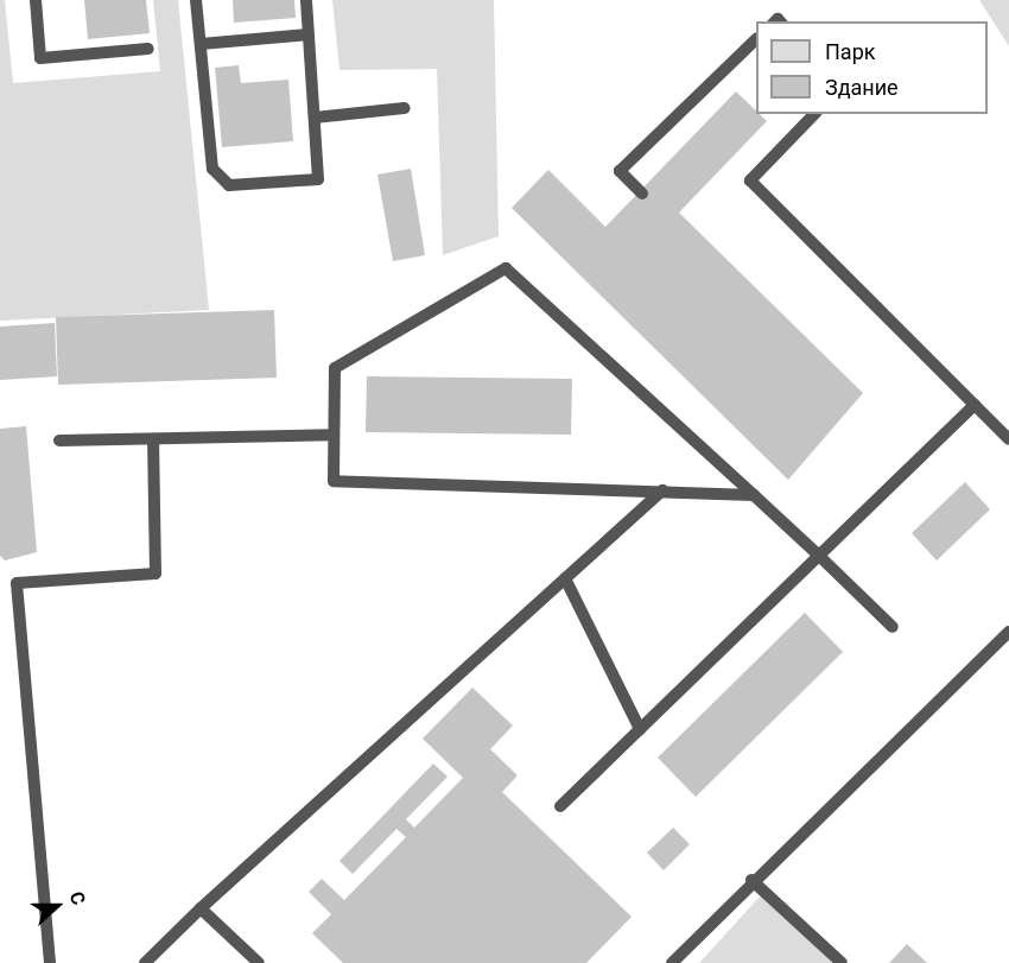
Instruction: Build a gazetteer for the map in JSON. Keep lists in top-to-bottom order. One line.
{"legend":["Парк","Здание"],"north":"right"}
